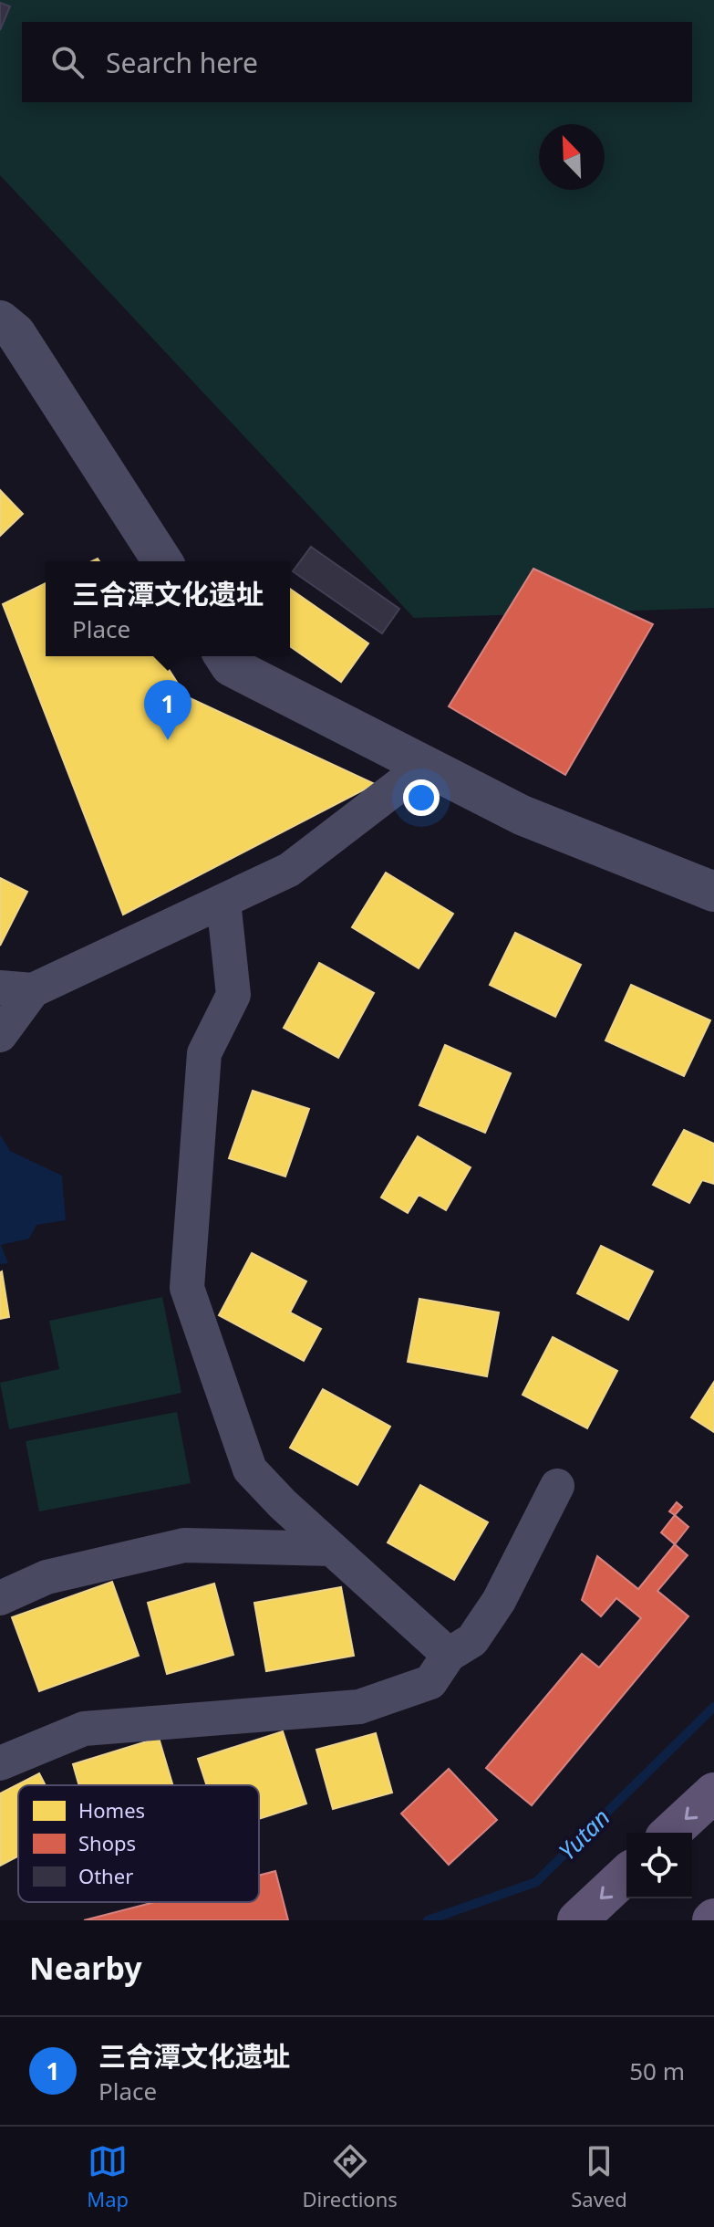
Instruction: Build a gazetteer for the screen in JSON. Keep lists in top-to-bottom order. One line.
{"water":["Yutan"],"legend":["Homes","Shops","Other"],"north":"top left","page":{"search":"Search here","popup":["三合潭文化遗址","Place"],"pins":"1","heading":"Nearby","list":[{"mark":"1","name":"三合潭文化遗址","note":"Place","value":"50 m"}],"nav":["Map","Directions","Saved"]}}
